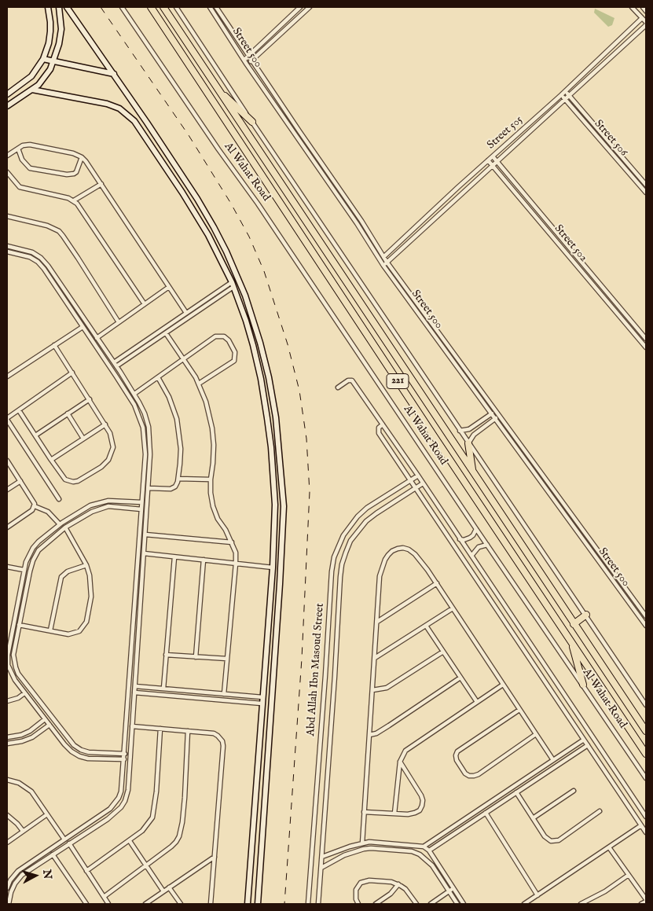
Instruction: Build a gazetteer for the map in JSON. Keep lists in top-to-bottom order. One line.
{"streets":{"highway":["Al Wahat Road","221"],"street":["Street 500","Street 505","Street 506","Street 502","Abd Allah Ibn Masoud Street"]},"crossings":[["Street 500","Street 505"],["Street 505","Street 506"],["Street 505","Street 502"]],"north":"right"}
